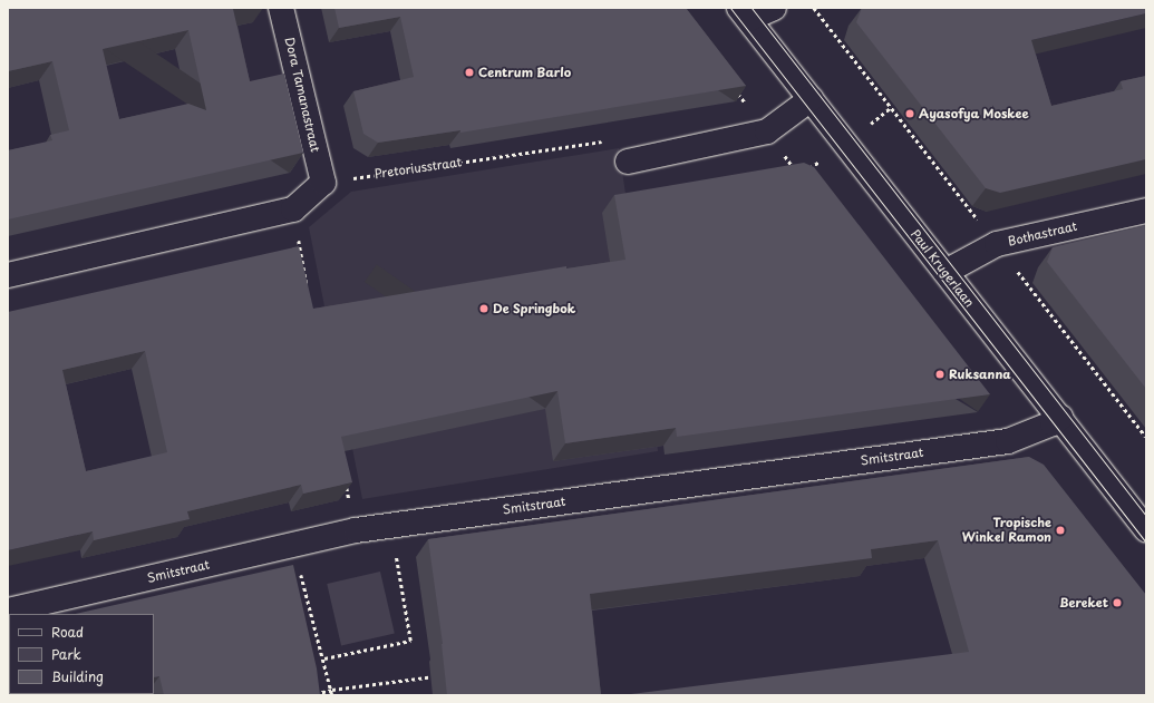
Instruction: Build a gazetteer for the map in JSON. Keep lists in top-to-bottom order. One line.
{"streets":{"street":["Dora Tamanastraat","Bothastraat","Paul Krugerlaan","Smitstraat"],"path":["Pretoriusstraat"]},"crossings":[["Dora Tamanastraat","Pretoriusstraat"],["Bothastraat","Paul Krugerlaan"],["Paul Krugerlaan","Smitstraat"]],"places":["Centrum Barlo","Ayasofya Moskee","De Springbok","Ruksanna","Tropische Winkel Ramon","Bereket"],"legend":["Road","Park","Building"]}
